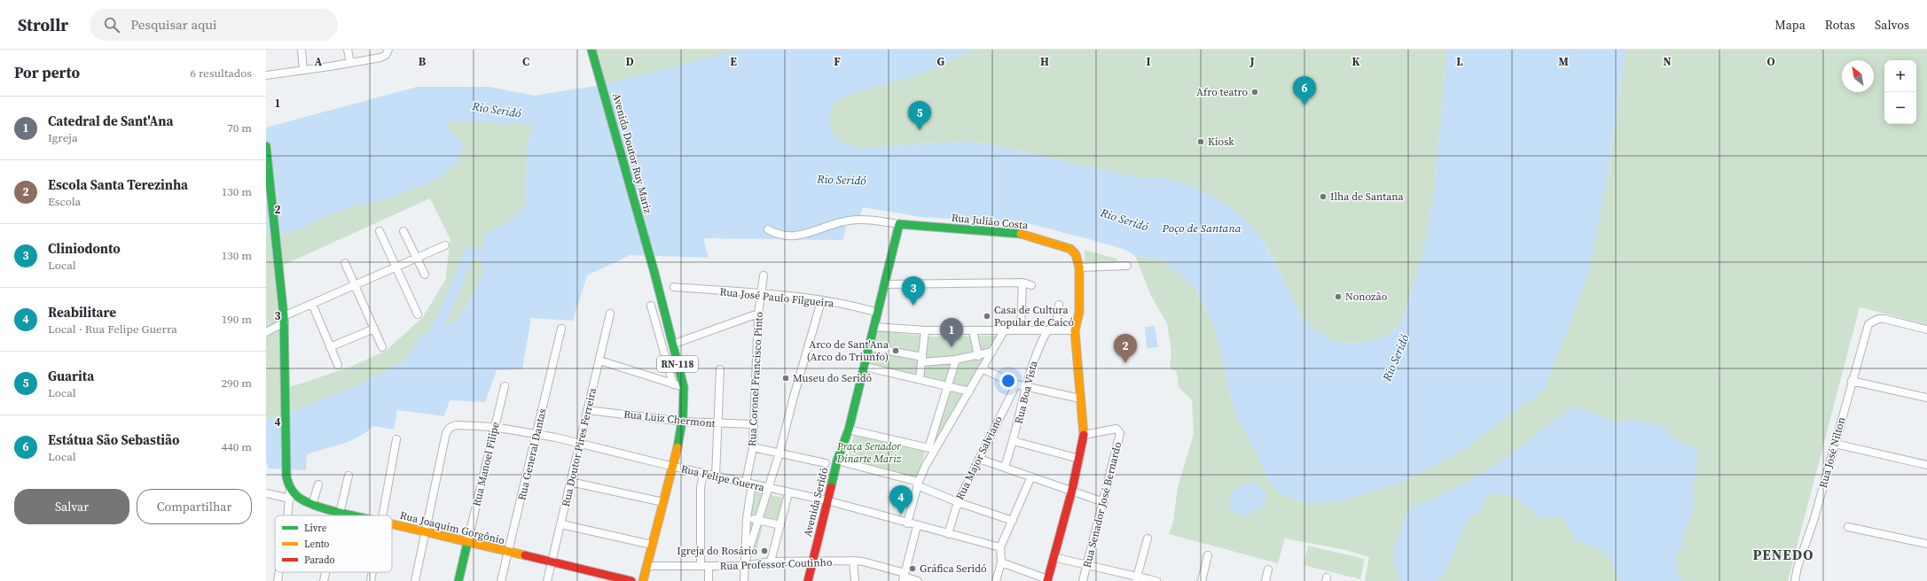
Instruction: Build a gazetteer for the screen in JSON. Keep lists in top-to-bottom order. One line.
{"streets":{"main road":["Avenida Doutor Ruy Mariz","Rua Julião Costa","RN-118","Avenida Seridó","Rua Joaquim Gorgônio"],"street":["Rua José Paulo Filgueira","Rua Coronel Francisco Pinto","Rua Boa Vista","Rua Luiz Chermont","Rua Doutor Pires Ferreira","Rua José Nilton","Rua General Dantas","Rua Major Salviano","Rua Manoel Filipe","Rua Felipe Guerra","Rua Senador José Bernardo","Rua Professor Coutinho"]},"crossings":[["Avenida Doutor Ruy Mariz","RN-118"],["Rua Julião Costa","Avenida Seridó"],["Rua José Paulo Filgueira","Rua Coronel Francisco Pinto"],["Rua José Paulo Filgueira","Avenida Seridó"],["RN-118","Rua Luiz Chermont"],["RN-118","Rua Felipe Guerra"],["RN-118","Rua Professor Coutinho"],["Rua Coronel Francisco Pinto","Rua Luiz Chermont"],["Rua Coronel Francisco Pinto","Rua Felipe Guerra"],["Rua Coronel Francisco Pinto","Rua Professor Coutinho"],["Rua Luiz Chermont","Rua Doutor Pires Ferreira"],["Rua Doutor Pires Ferreira","Rua Felipe Guerra"],["Rua Doutor Pires Ferreira","Rua Joaquim Gorgônio"],["Rua General Dantas","Rua Felipe Guerra"],["Rua General Dantas","Rua Joaquim Gorgônio"],["Rua Major Salviano","Rua Felipe Guerra"],["Rua Manoel Filipe","Rua Felipe Guerra"],["Rua Manoel Filipe","Rua Joaquim Gorgônio"],["Rua Felipe Guerra","Avenida Seridó"],["Rua Felipe Guerra","Rua Joaquim Gorgônio"],["Avenida Seridó","Rua Professor Coutinho"]],"districts":["PENEDO"],"water":["Rio Seridó","Poço de Santana"],"parks":["Praça Senador Dinarte Mariz"],"places":["Afro teatro","Kiosk","Ilha de Santana","Nonozão","Casa de Cultura Popular de Caicó","Arco de Sant'Ana (Arco do Triunfo)","Museu do Seridó","Igreja do Rosário","Gráfica Seridó"],"legend":["Livre","Lento","Parado"],"north":"top left","page":{"header":"Strollr","search":"Pesquisar aqui","nav":["Mapa","Rotas","Salvos"],"heading":["Por perto","6 resultados"],"map_buttons":["+","−"],"pins":["6","5","3","1","2","4"],"list":[{"mark":"1","name":"Catedral de Sant'Ana","note":"Igreja","value":"70 m"},{"mark":"2","name":"Escola Santa Terezinha","note":"Escola","value":"130 m"},{"mark":"3","name":"Cliniodonto","note":"Local","value":"130 m"},{"mark":"4","name":"Reabilitare","note":"Local · Rua Felipe Guerra","value":"190 m"},{"mark":"5","name":"Guarita","note":"Local","value":"290 m"},{"mark":"6","name":"Estátua São Sebastião","note":"Local","value":"440 m"}],"buttons":["Salvar","Compartilhar"]},"grid":{"columns":["A","B","C","D","E","F","G","H","I","J","K","L","M","N","O"],"rows":["1","2","3","4"]}}
